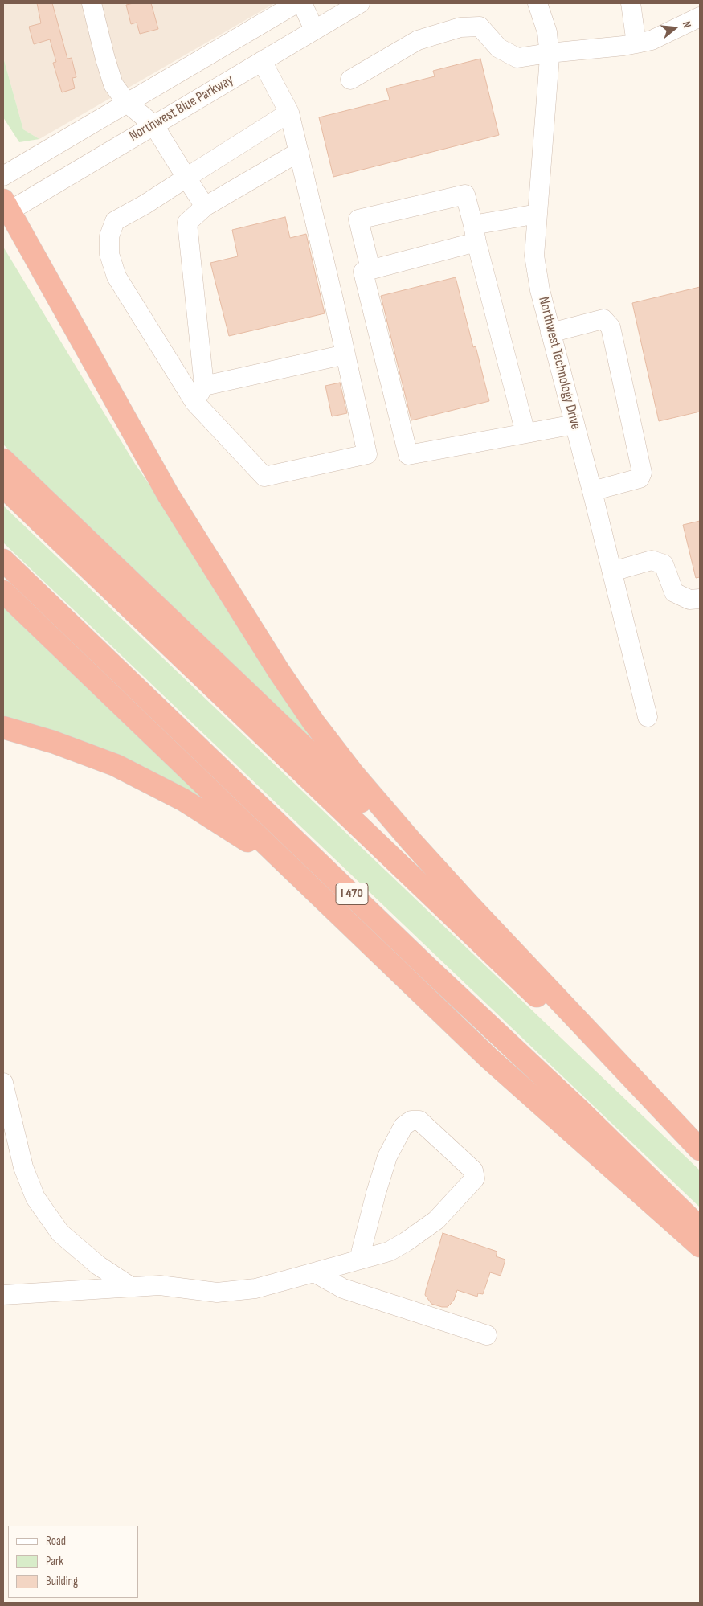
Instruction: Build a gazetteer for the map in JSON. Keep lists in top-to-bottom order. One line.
{"streets":{"highway":["I 470"],"street":["Northwest Blue Parkway","Northwest Technology Drive"]},"legend":["Road","Park","Building"],"north":"right"}
